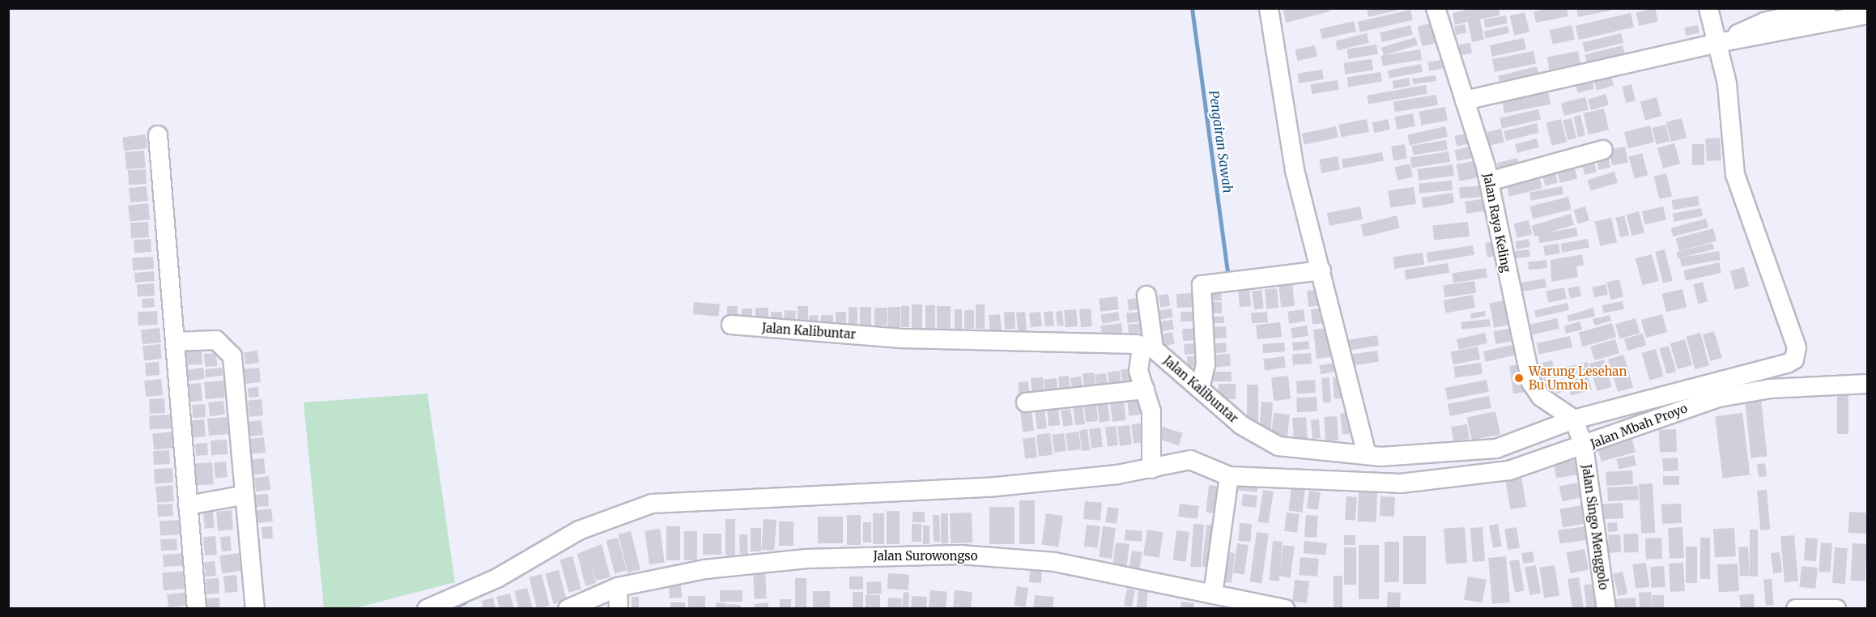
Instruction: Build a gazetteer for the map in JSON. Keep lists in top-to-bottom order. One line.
{"streets":{"street":["Jalan Raya Keling","Jalan Kalibuntar","Jalan Mbah Proyo","Jalan Singo Menggolo","Jalan Surowongso"]},"crossings":[["Jalan Raya Keling","Jalan Kalibuntar"],["Jalan Raya Keling","Jalan Singo Menggolo"],["Jalan Kalibuntar","Jalan Singo Menggolo"],["Jalan Mbah Proyo","Jalan Singo Menggolo"]],"water":["Pengairan Sawah"],"places":["Warung Lesehan Bu Umroh"]}
